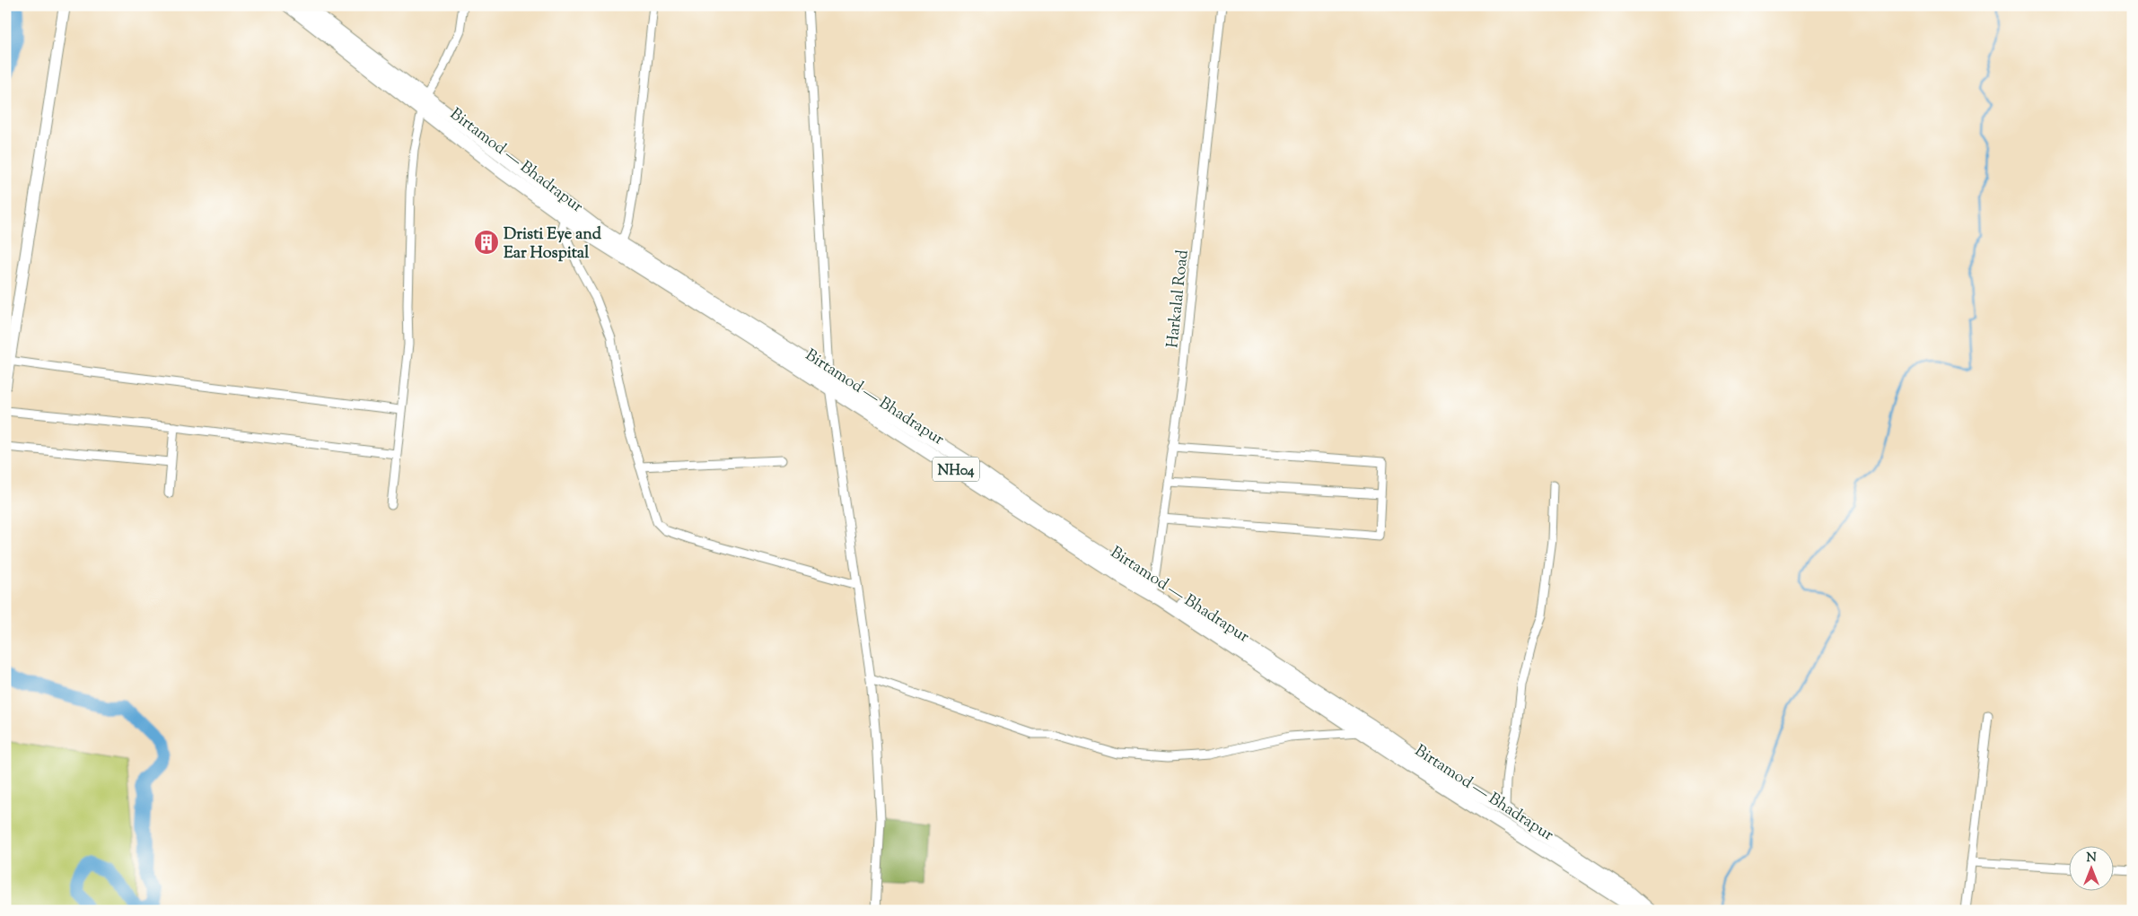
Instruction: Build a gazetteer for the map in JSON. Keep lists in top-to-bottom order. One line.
{"streets":{"main road":["Birtamod — Bhadrapur","NH04"],"street":["Harkalal Road"]},"crossings":[["Birtamod — Bhadrapur","Harkalal Road"]],"places":{"building":["Dristi Eye and Ear Hospital"]},"north":"top"}
